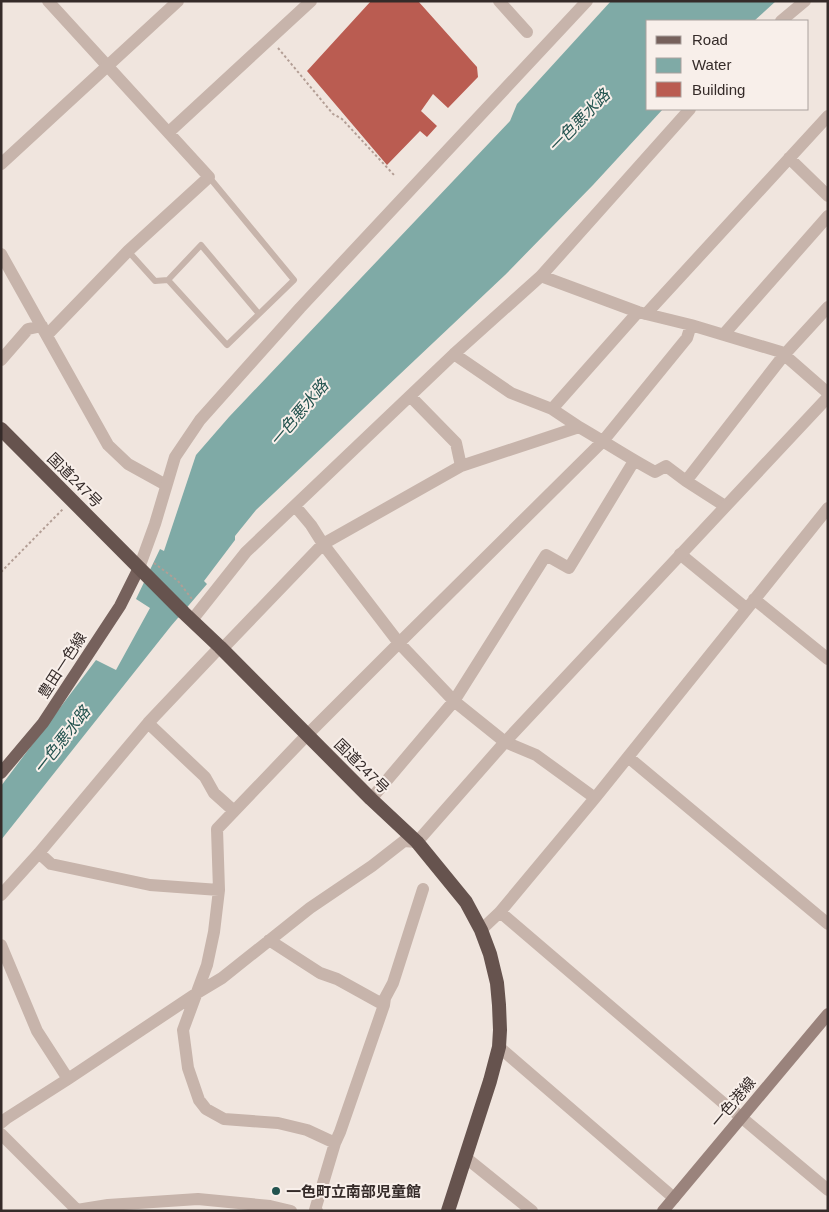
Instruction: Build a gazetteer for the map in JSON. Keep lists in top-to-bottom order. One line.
{"streets":{"highway":["国道247号"],"main road":["豊田一色線","一色港線"]},"crossings":[["国道247号","豊田一色線"]],"water":["一色悪水路"],"places":["一色町立南部児童館"],"legend":["Road","Water","Building"]}
